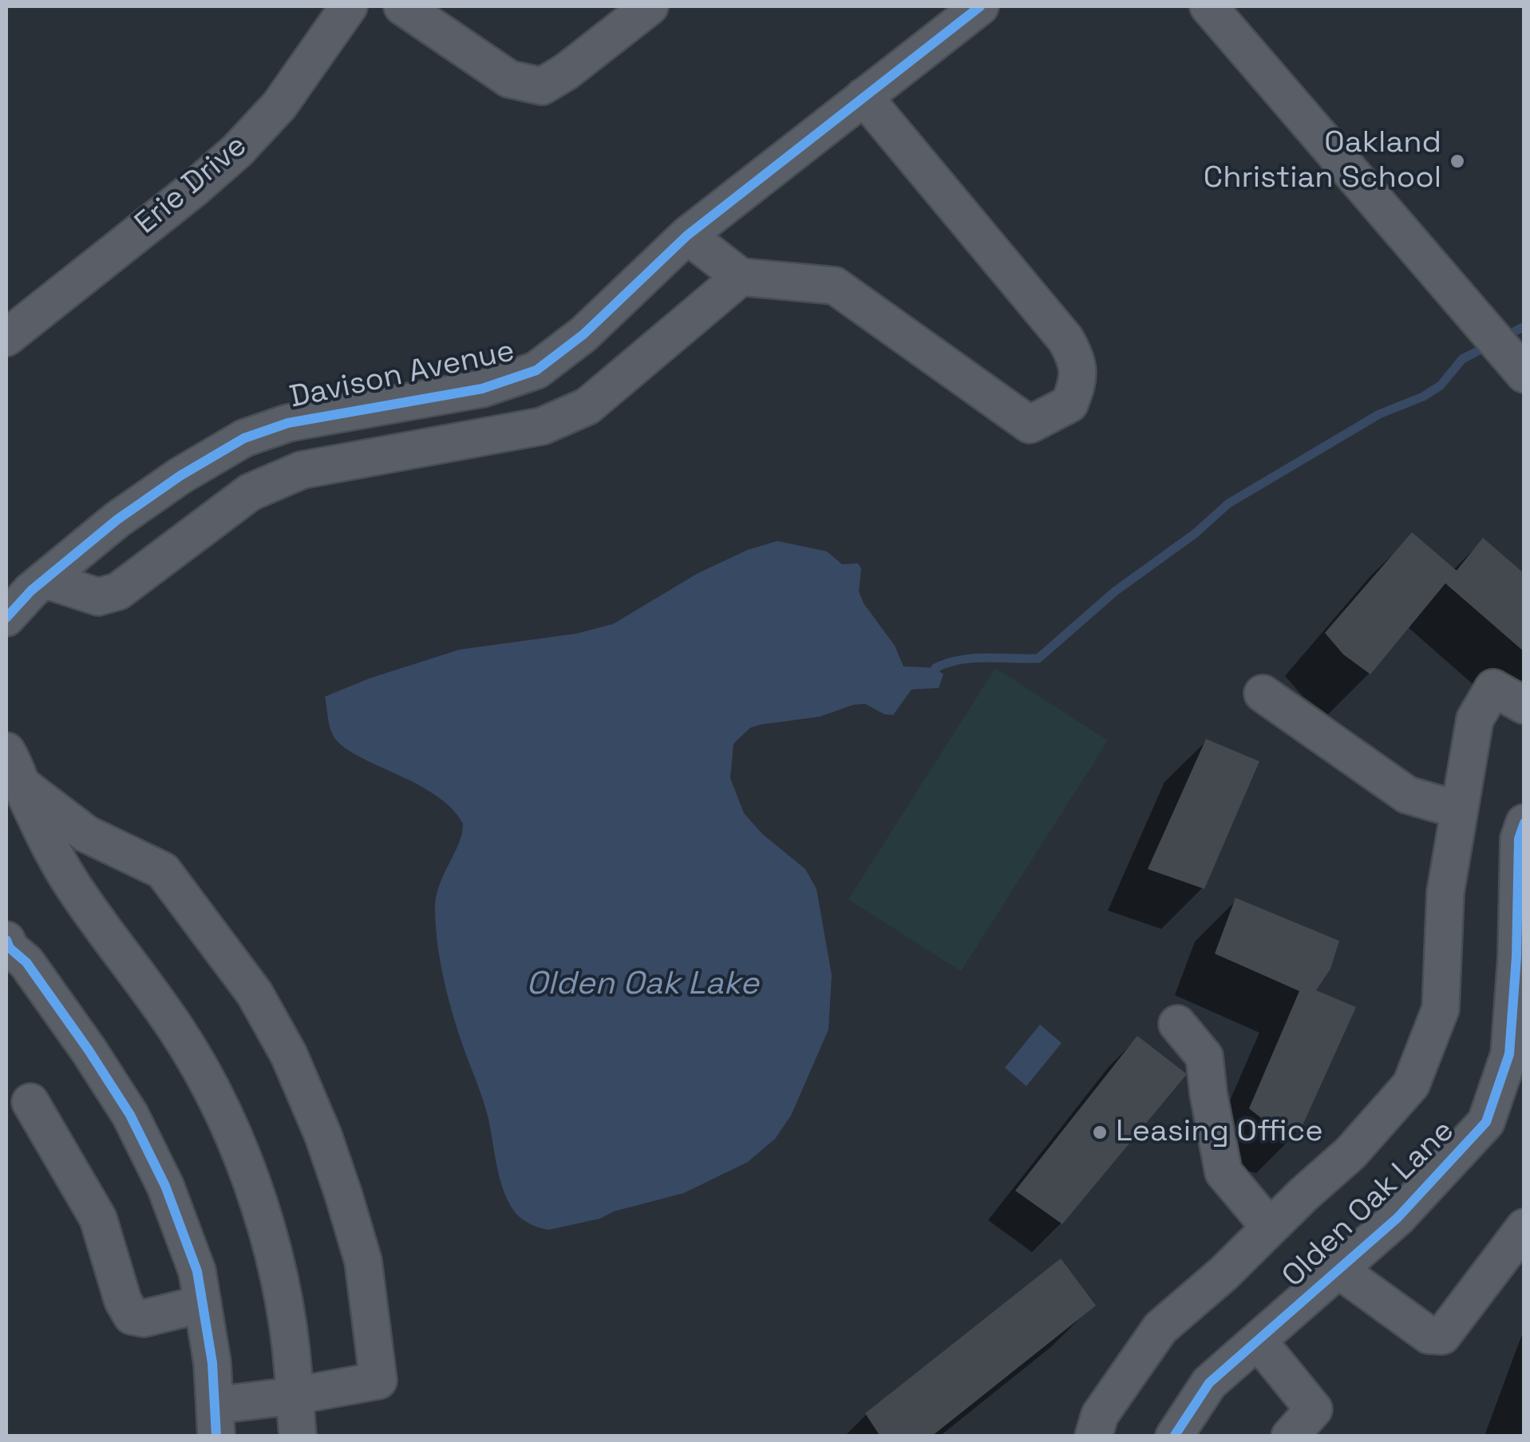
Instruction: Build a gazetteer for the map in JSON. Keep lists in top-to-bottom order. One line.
{"streets":{"street":["Erie Drive","Davison Avenue","Olden Oak Lane"]},"water":["Olden Oak Lake"],"places":["Oakland Christian School","Leasing Office"]}
